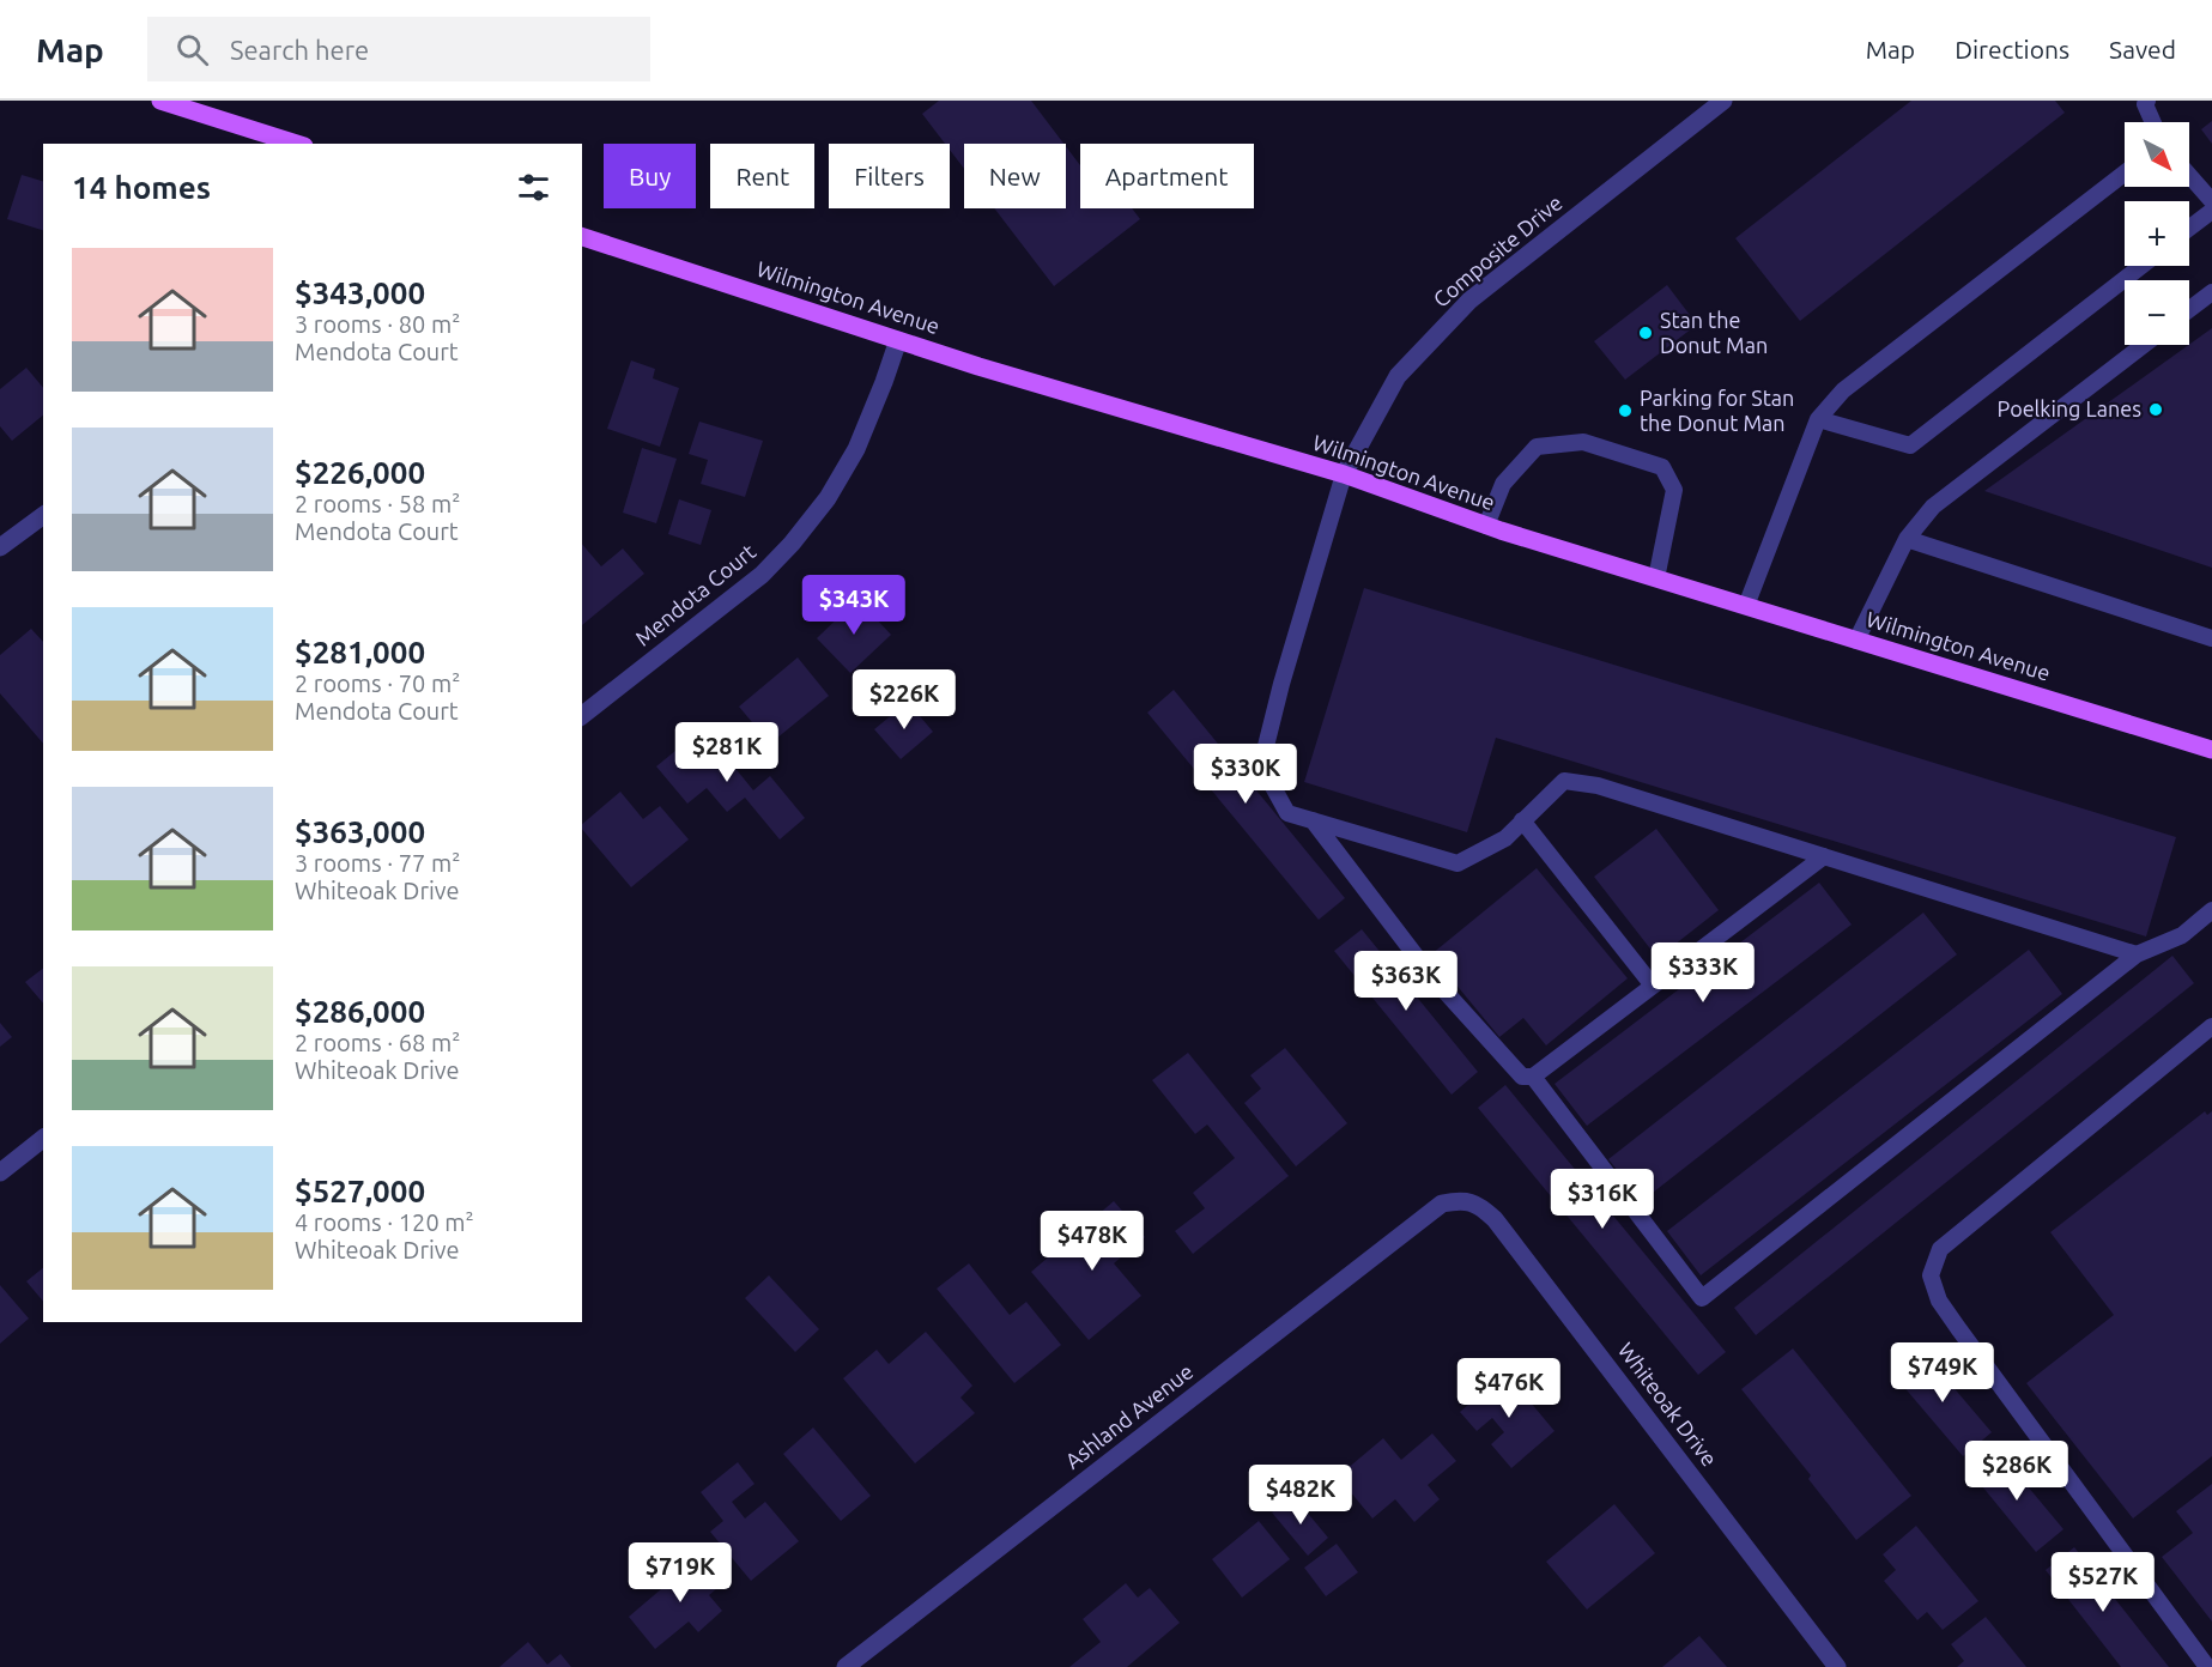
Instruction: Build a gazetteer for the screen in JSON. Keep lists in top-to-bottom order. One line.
{"streets":{"main road":["Wilmington Avenue"],"street":["Composite Drive","Mendota Court","Whiteoak Drive","Ashland Avenue"]},"crossings":[["Composite Drive","Wilmington Avenue"],["Wilmington Avenue","Mendota Court"],["Whiteoak Drive","Ashland Avenue"]],"places":["Stan the Donut Man","Poelking Lanes","Parking for Stan the Donut Man"],"north":"bottom right","page":{"header":"Map","search":"Search here","nav":["Map","Directions","Saved"],"map_buttons":["+","−"],"chip":["Buy","Rent","Filters","New","Apartment"],"heading":"14 homes","list":[{"name":"$343,000","note":"3 rooms · 80 m² · Mendota Court"},{"name":"$226,000","note":"2 rooms · 58 m² · Mendota Court"},{"name":"$281,000","note":"2 rooms · 70 m² · Mendota Court"},{"name":"$363,000","note":"3 rooms · 77 m² · Whiteoak Drive"},{"name":"$286,000","note":"2 rooms · 68 m² · Whiteoak Drive"},{"name":"$527,000","note":"4 rooms · 120 m² · Whiteoak Drive"}],"price":["$343K","$226K","$281K","$330K","$333K","$363K","$316K","$478K","$749K","$476K","$286K","$482K","$719K","$527K"]}}
